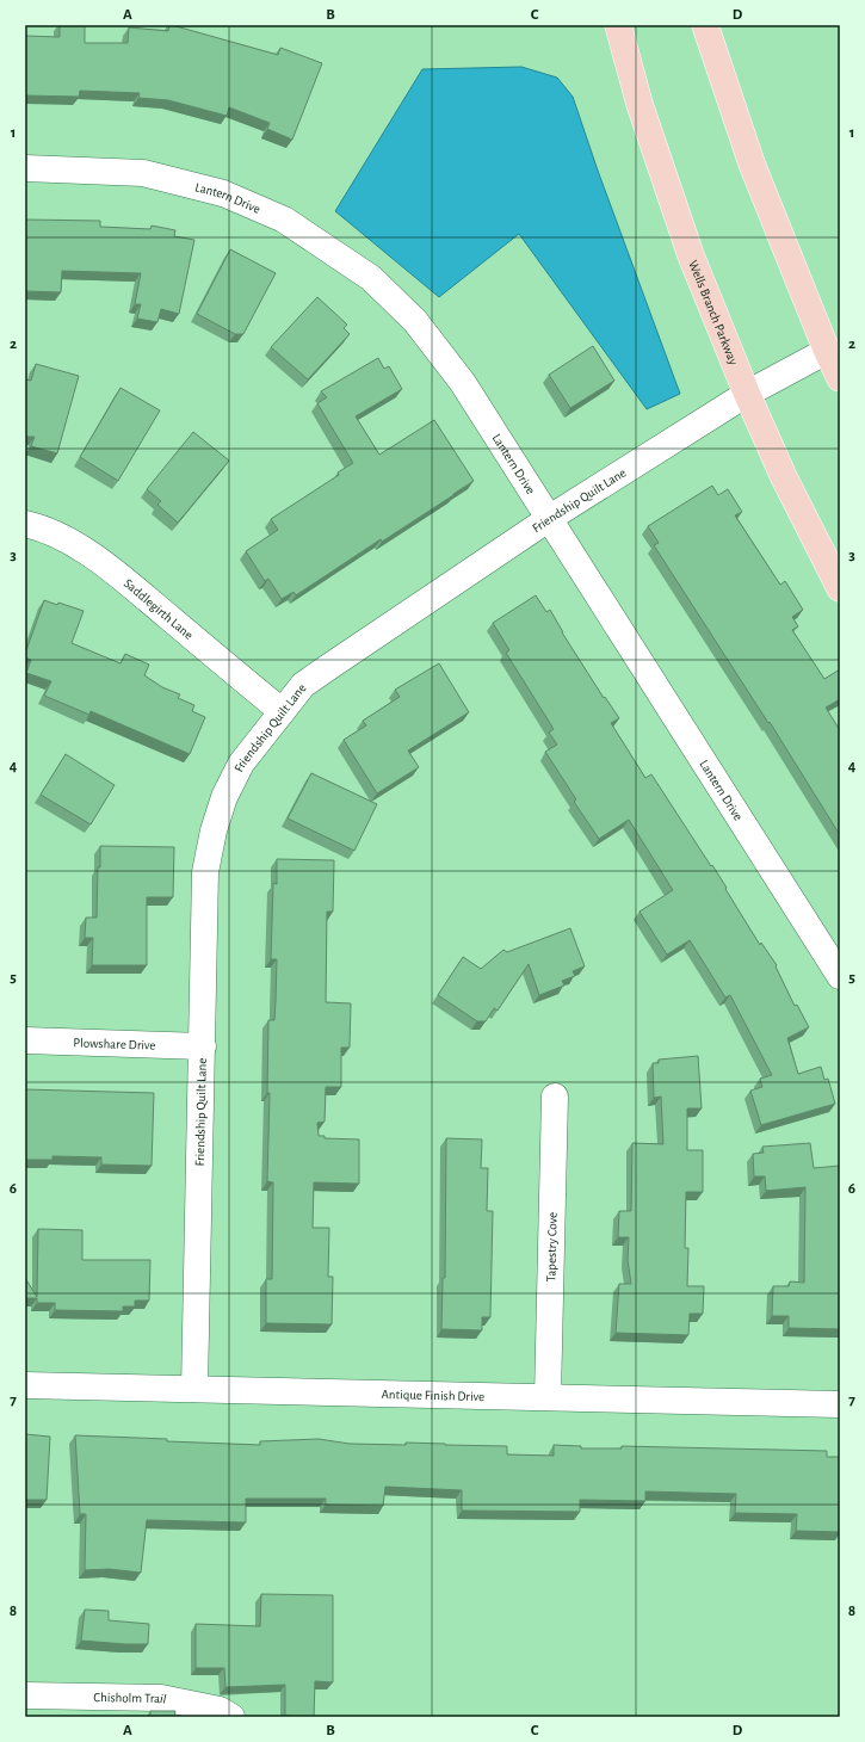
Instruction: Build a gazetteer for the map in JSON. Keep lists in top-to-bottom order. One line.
{"streets":{"main road":["Wells Branch Parkway"],"street":["Lantern Drive","Friendship Quilt Lane","Saddlegirth Lane","Plowshare Drive","Tapestry Cove","Antique Finish Drive","Chisholm Trail"]},"crossings":[["Lantern Drive","Friendship Quilt Lane"],["Wells Branch Parkway","Friendship Quilt Lane"],["Friendship Quilt Lane","Saddlegirth Lane"],["Friendship Quilt Lane","Plowshare Drive"],["Friendship Quilt Lane","Antique Finish Drive"],["Tapestry Cove","Antique Finish Drive"]],"grid":{"columns":["A","B","C","D"],"rows":["1","2","3","4","5","6","7","8"]}}
